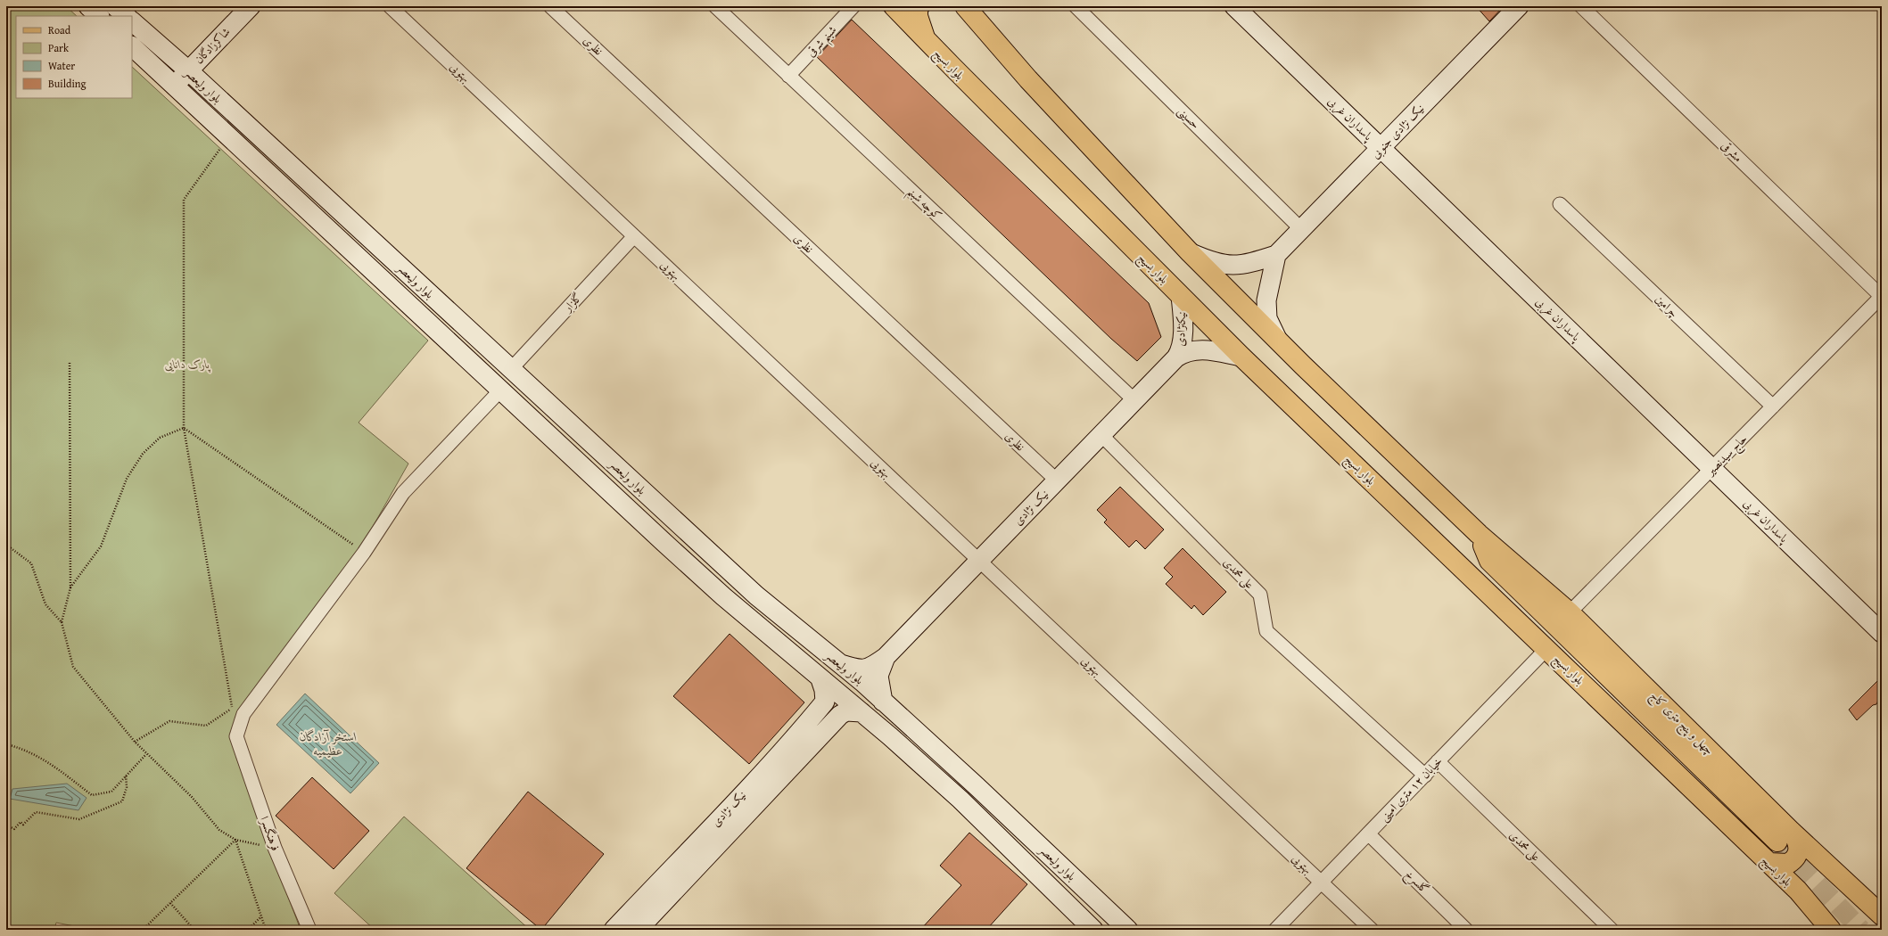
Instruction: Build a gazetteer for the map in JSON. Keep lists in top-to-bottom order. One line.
{"streets":{"main road":["بلوار بسیج","چهل و پنج متری کاج"],"street":["شبنم شرقی","شاکرزادگان","نظری","بهتویی","بلوار ولیعصر","حسینی","پاسداران غربی","نیک نژادی جنوبی","مشرقی","کوچه شبنم","گلزار","چرامین","نیکنژادی","حاج سیدنصیر","نیک نژادی","علی محمدی","خیابان ۱۲ متری امینی","فرهنگسرا","گلسرخ"]},"crossings":[["شبنم شرقی","کوچه شبنم"],["شاکرزادگان","بلوار ولیعصر"],["نظری","نیک نژادی"],["بلوار بسیج","نیکنژادی"],["بلوار بسیج","خیابان ۱۲ متری امینی"],["بهتویی","گلزار"],["بهتویی","نیک نژادی"],["بهتویی","خیابان ۱۲ متری امینی"],["بلوار ولیعصر","گلزار"],["حسینی","نیک نژادی جنوبی"],["پاسداران غربی","نیک نژادی جنوبی"],["پاسداران غربی","حاج سیدنصیر"],["مشرقی","حاج سیدنصیر"],["کوچه شبنم","نیک نژادی"],["چرامین","حاج سیدنصیر"],["نیکنژادی","نیک نژادی"],["حاج سیدنصیر","چهل و پنج متری کاج"],["نیک نژادی","علی محمدی"],["علی محمدی","خیابان ۱۲ متری امینی"],["خیابان ۱۲ متری امینی","گلسرخ"]],"water":["استخر آزادگان عظیمیه"],"parks":["پارک دانایی"],"legend":["Road","Park","Water","Building"]}
